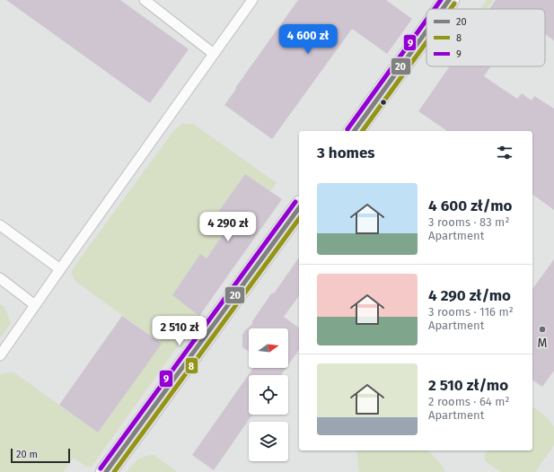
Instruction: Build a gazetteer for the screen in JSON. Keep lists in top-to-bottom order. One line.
{"places":["M"],"lines":["transit line 20","transit line 9","transit line 8"],"legend":["20","8","9"],"scale_bar":"20 m","north":"right","page":{"price":["4 600 zł","4 290 zł","2 510 zł"],"heading":"3 homes","list":[{"name":"4 600 zł/mo","note":"3 rooms · 83 m² · Apartment"},{"name":"4 290 zł/mo","note":"3 rooms · 116 m² · Apartment"},{"name":"2 510 zł/mo","note":"2 rooms · 64 m² · Apartment"}],"scale":"20 m"}}
